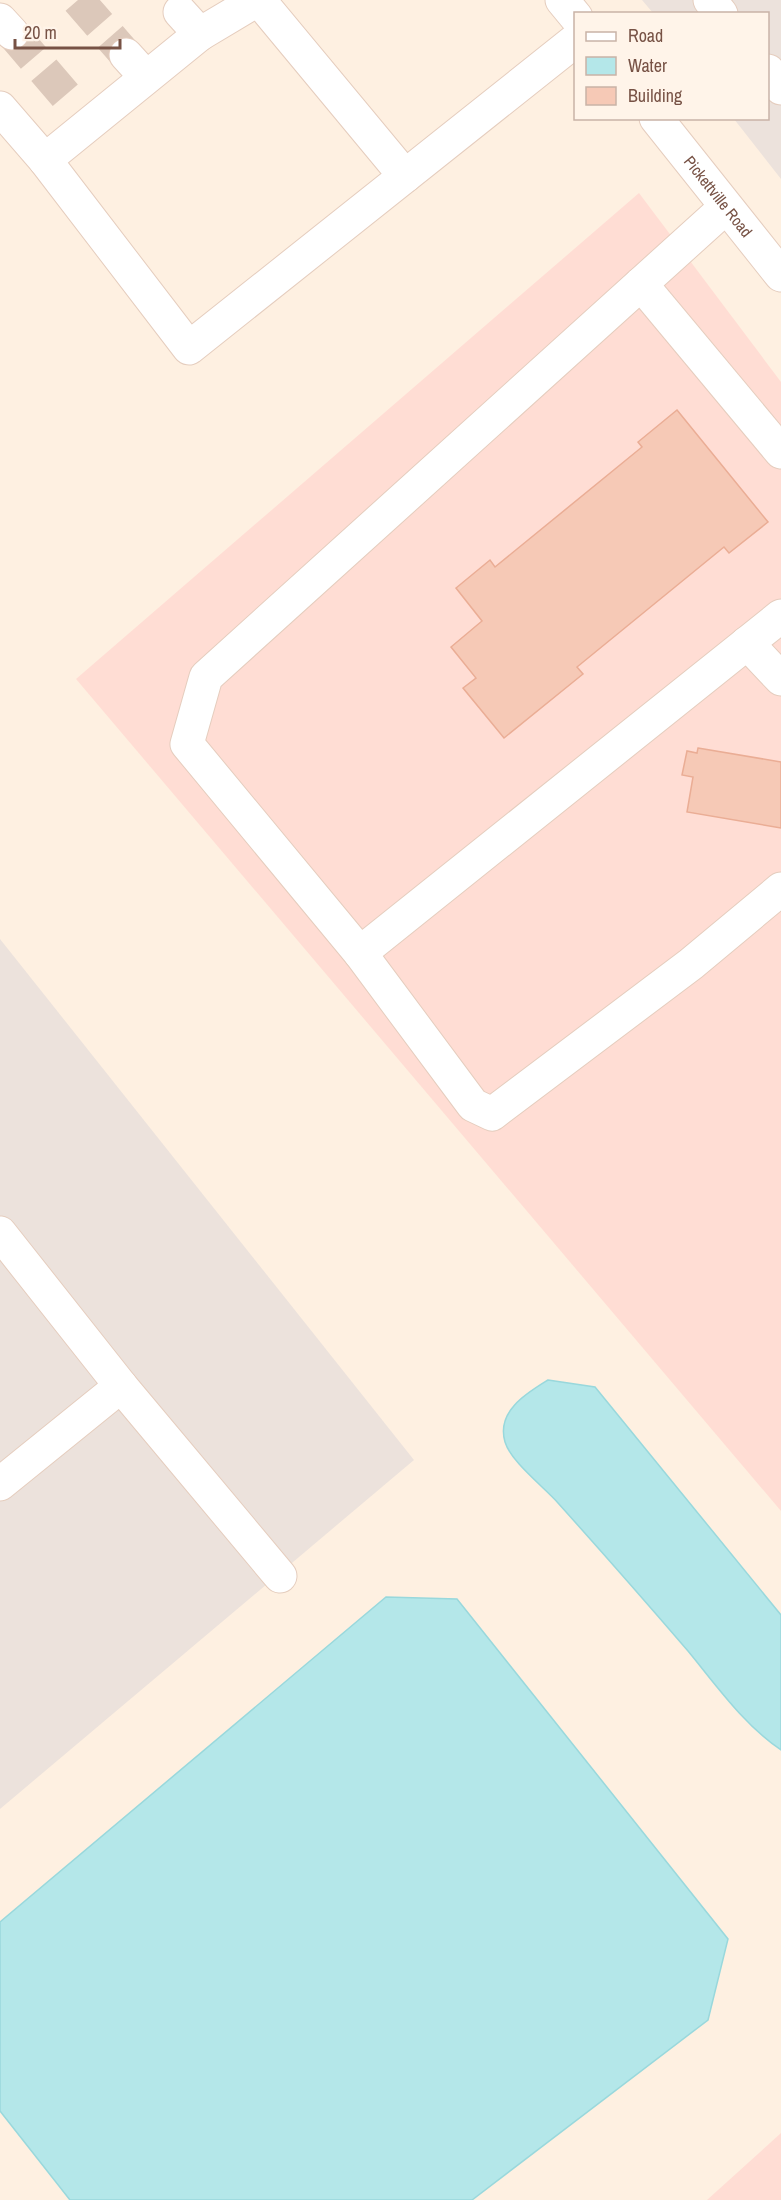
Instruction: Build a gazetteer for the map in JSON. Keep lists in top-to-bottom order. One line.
{"streets":{"street":["Pickettville Road"]},"legend":["Road","Water","Building"],"scale_bar":"20 m"}
